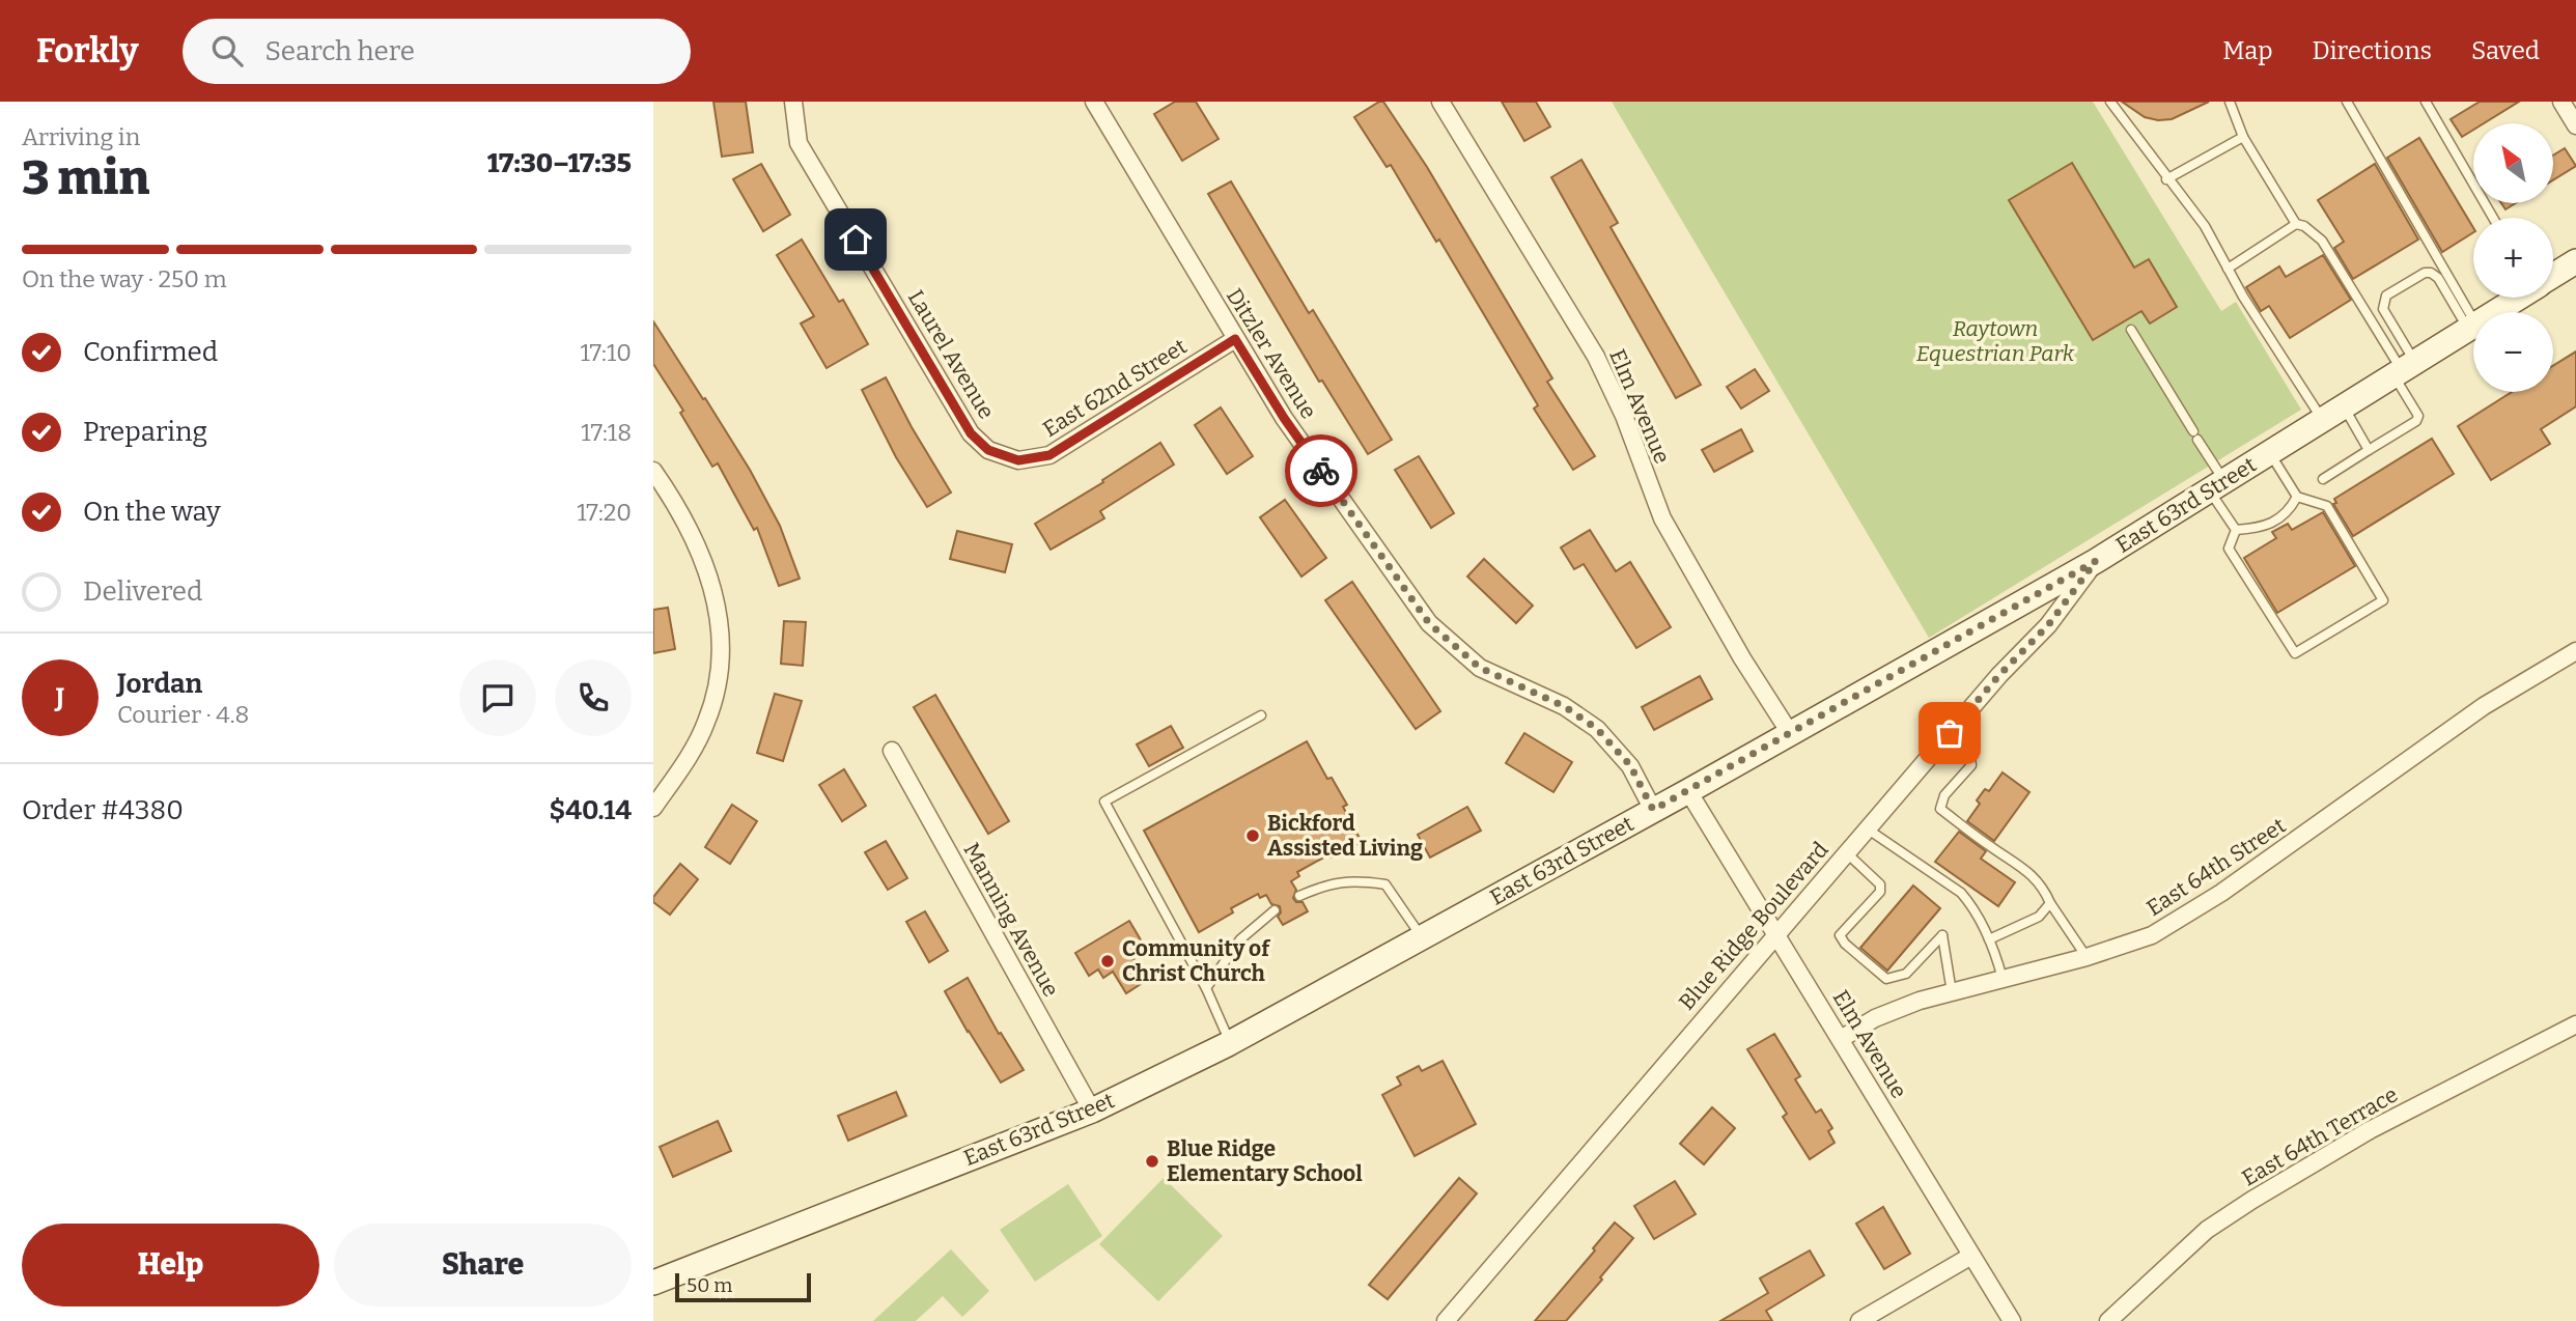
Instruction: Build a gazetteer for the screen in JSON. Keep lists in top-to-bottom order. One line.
{"streets":{"main road":["East 63rd Street"],"street":["Ditzler Avenue","Laurel Avenue","East 62nd Street","Elm Avenue","East 64th Street","Manning Avenue","Blue Ridge Boulevard","East 64th Terrace"]},"crossings":[["Ditzler Avenue","East 62nd Street"],["Ditzler Avenue","East 63rd Street"],["Laurel Avenue","East 62nd Street"],["Elm Avenue","East 63rd Street"],["Elm Avenue","East 64th Street"],["Elm Avenue","Blue Ridge Boulevard"],["East 63rd Street","Manning Avenue"],["East 63rd Street","Blue Ridge Boulevard"]],"parks":["Raytown Equestrian Park"],"places":["Bickford Assisted Living","Community of Christ Church","Blue Ridge Elementary School"],"scale_bar":"50 m","north":"top left","page":{"header":"Forkly","search":"Search here","nav":["Map","Directions","Saved"],"heading":["3 min","Arriving in","17:30–17:35"],"panel":["Jordan","Courier · 4.8","Order #4380","$40.14"],"map_buttons":["+","−"],"bar":"On the way · 250 m","list":[["Confirmed","17:10"],["Preparing","17:18"],["On the way","17:20"],"Delivered"],"round":"J","buttons":["Help","Share"],"scale":"50 m"}}
